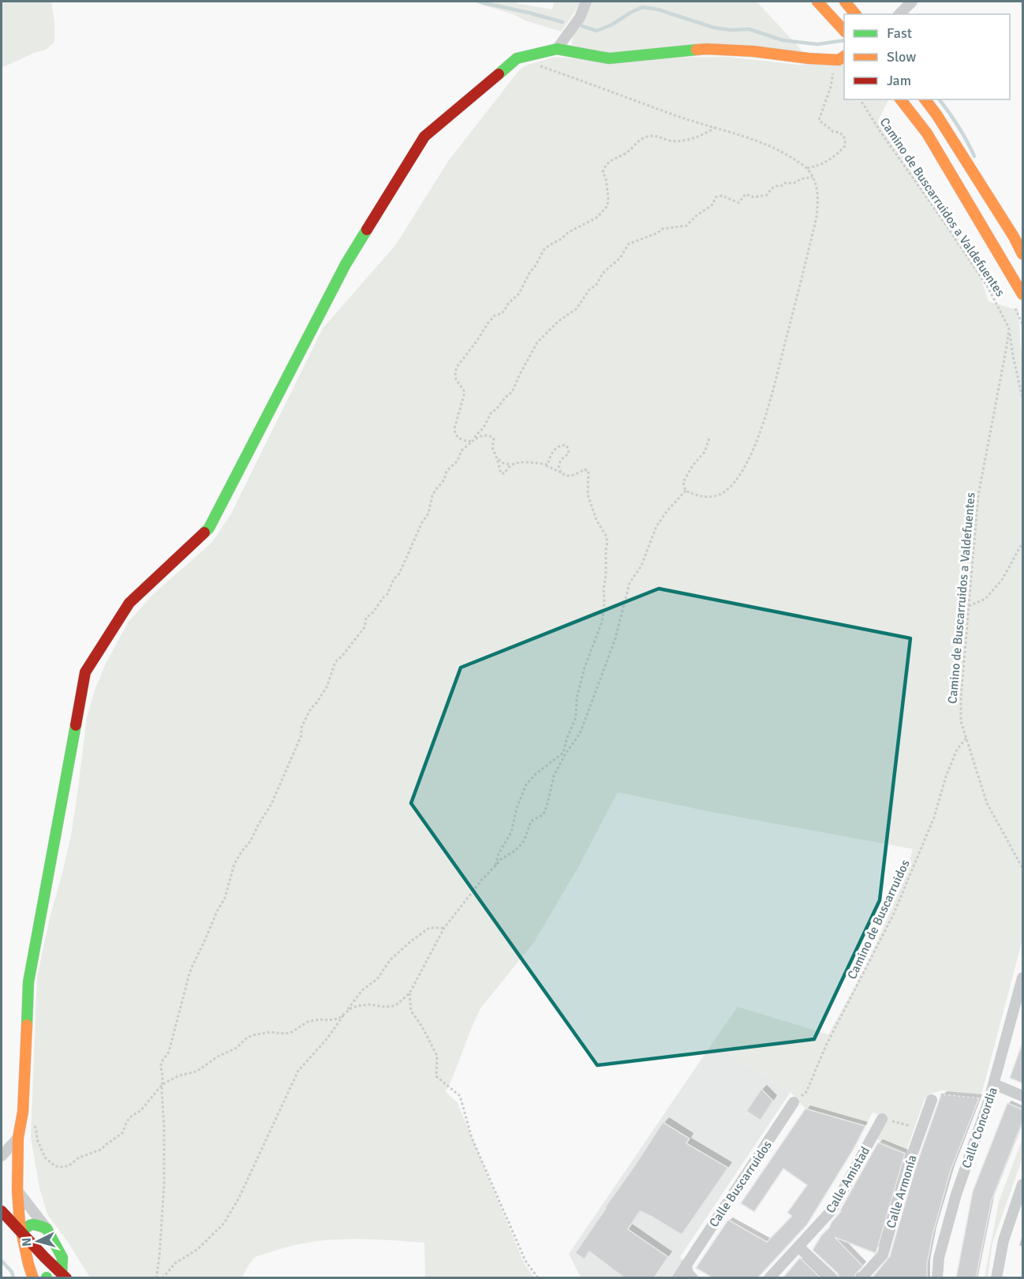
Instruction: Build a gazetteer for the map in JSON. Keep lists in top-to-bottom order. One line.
{"streets":{"street":["Calle Concordia","Calle Amistad","Calle Buscarruidos","Calle Armonía"],"path":["Camino de Buscarruidos a Valdefuentes","Camino de Buscarruidos"]},"crossings":[["Camino de Buscarruidos a Valdefuentes","Camino de Buscarruidos"],["Camino de Buscarruidos","Calle Buscarruidos"]],"legend":["Fast","Slow","Jam"],"north":"left"}
